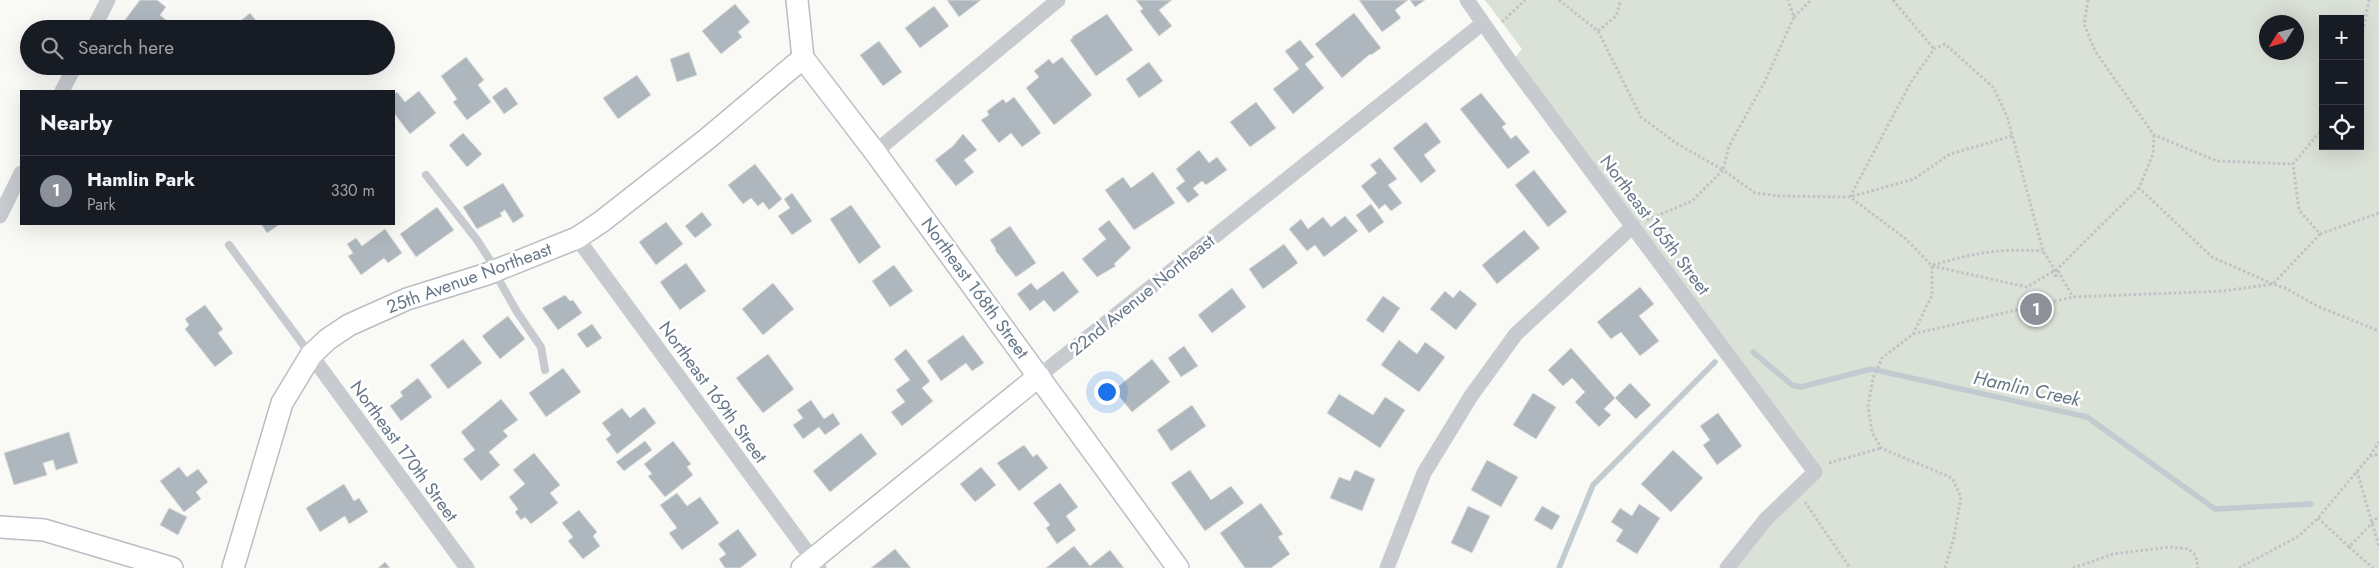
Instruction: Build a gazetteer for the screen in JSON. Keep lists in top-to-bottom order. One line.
{"streets":{"street":["Northeast 165th Street","25th Avenue Northeast","Northeast 168th Street","22nd Avenue Northeast","Northeast 169th Street","Northeast 170th Street"]},"crossings":[["Northeast 165th Street","22nd Avenue Northeast"],["25th Avenue Northeast","Northeast 168th Street"],["25th Avenue Northeast","Northeast 169th Street"],["25th Avenue Northeast","Northeast 170th Street"],["Northeast 168th Street","22nd Avenue Northeast"],["22nd Avenue Northeast","Northeast 169th Street"]],"water":["Hamlin Creek"],"north":"bottom left","page":{"map_buttons":["+","−"],"search":"Search here","heading":"Nearby","list":[{"mark":"1","name":"Hamlin Park","note":"Park","value":"330 m"}],"pins":"1"}}
